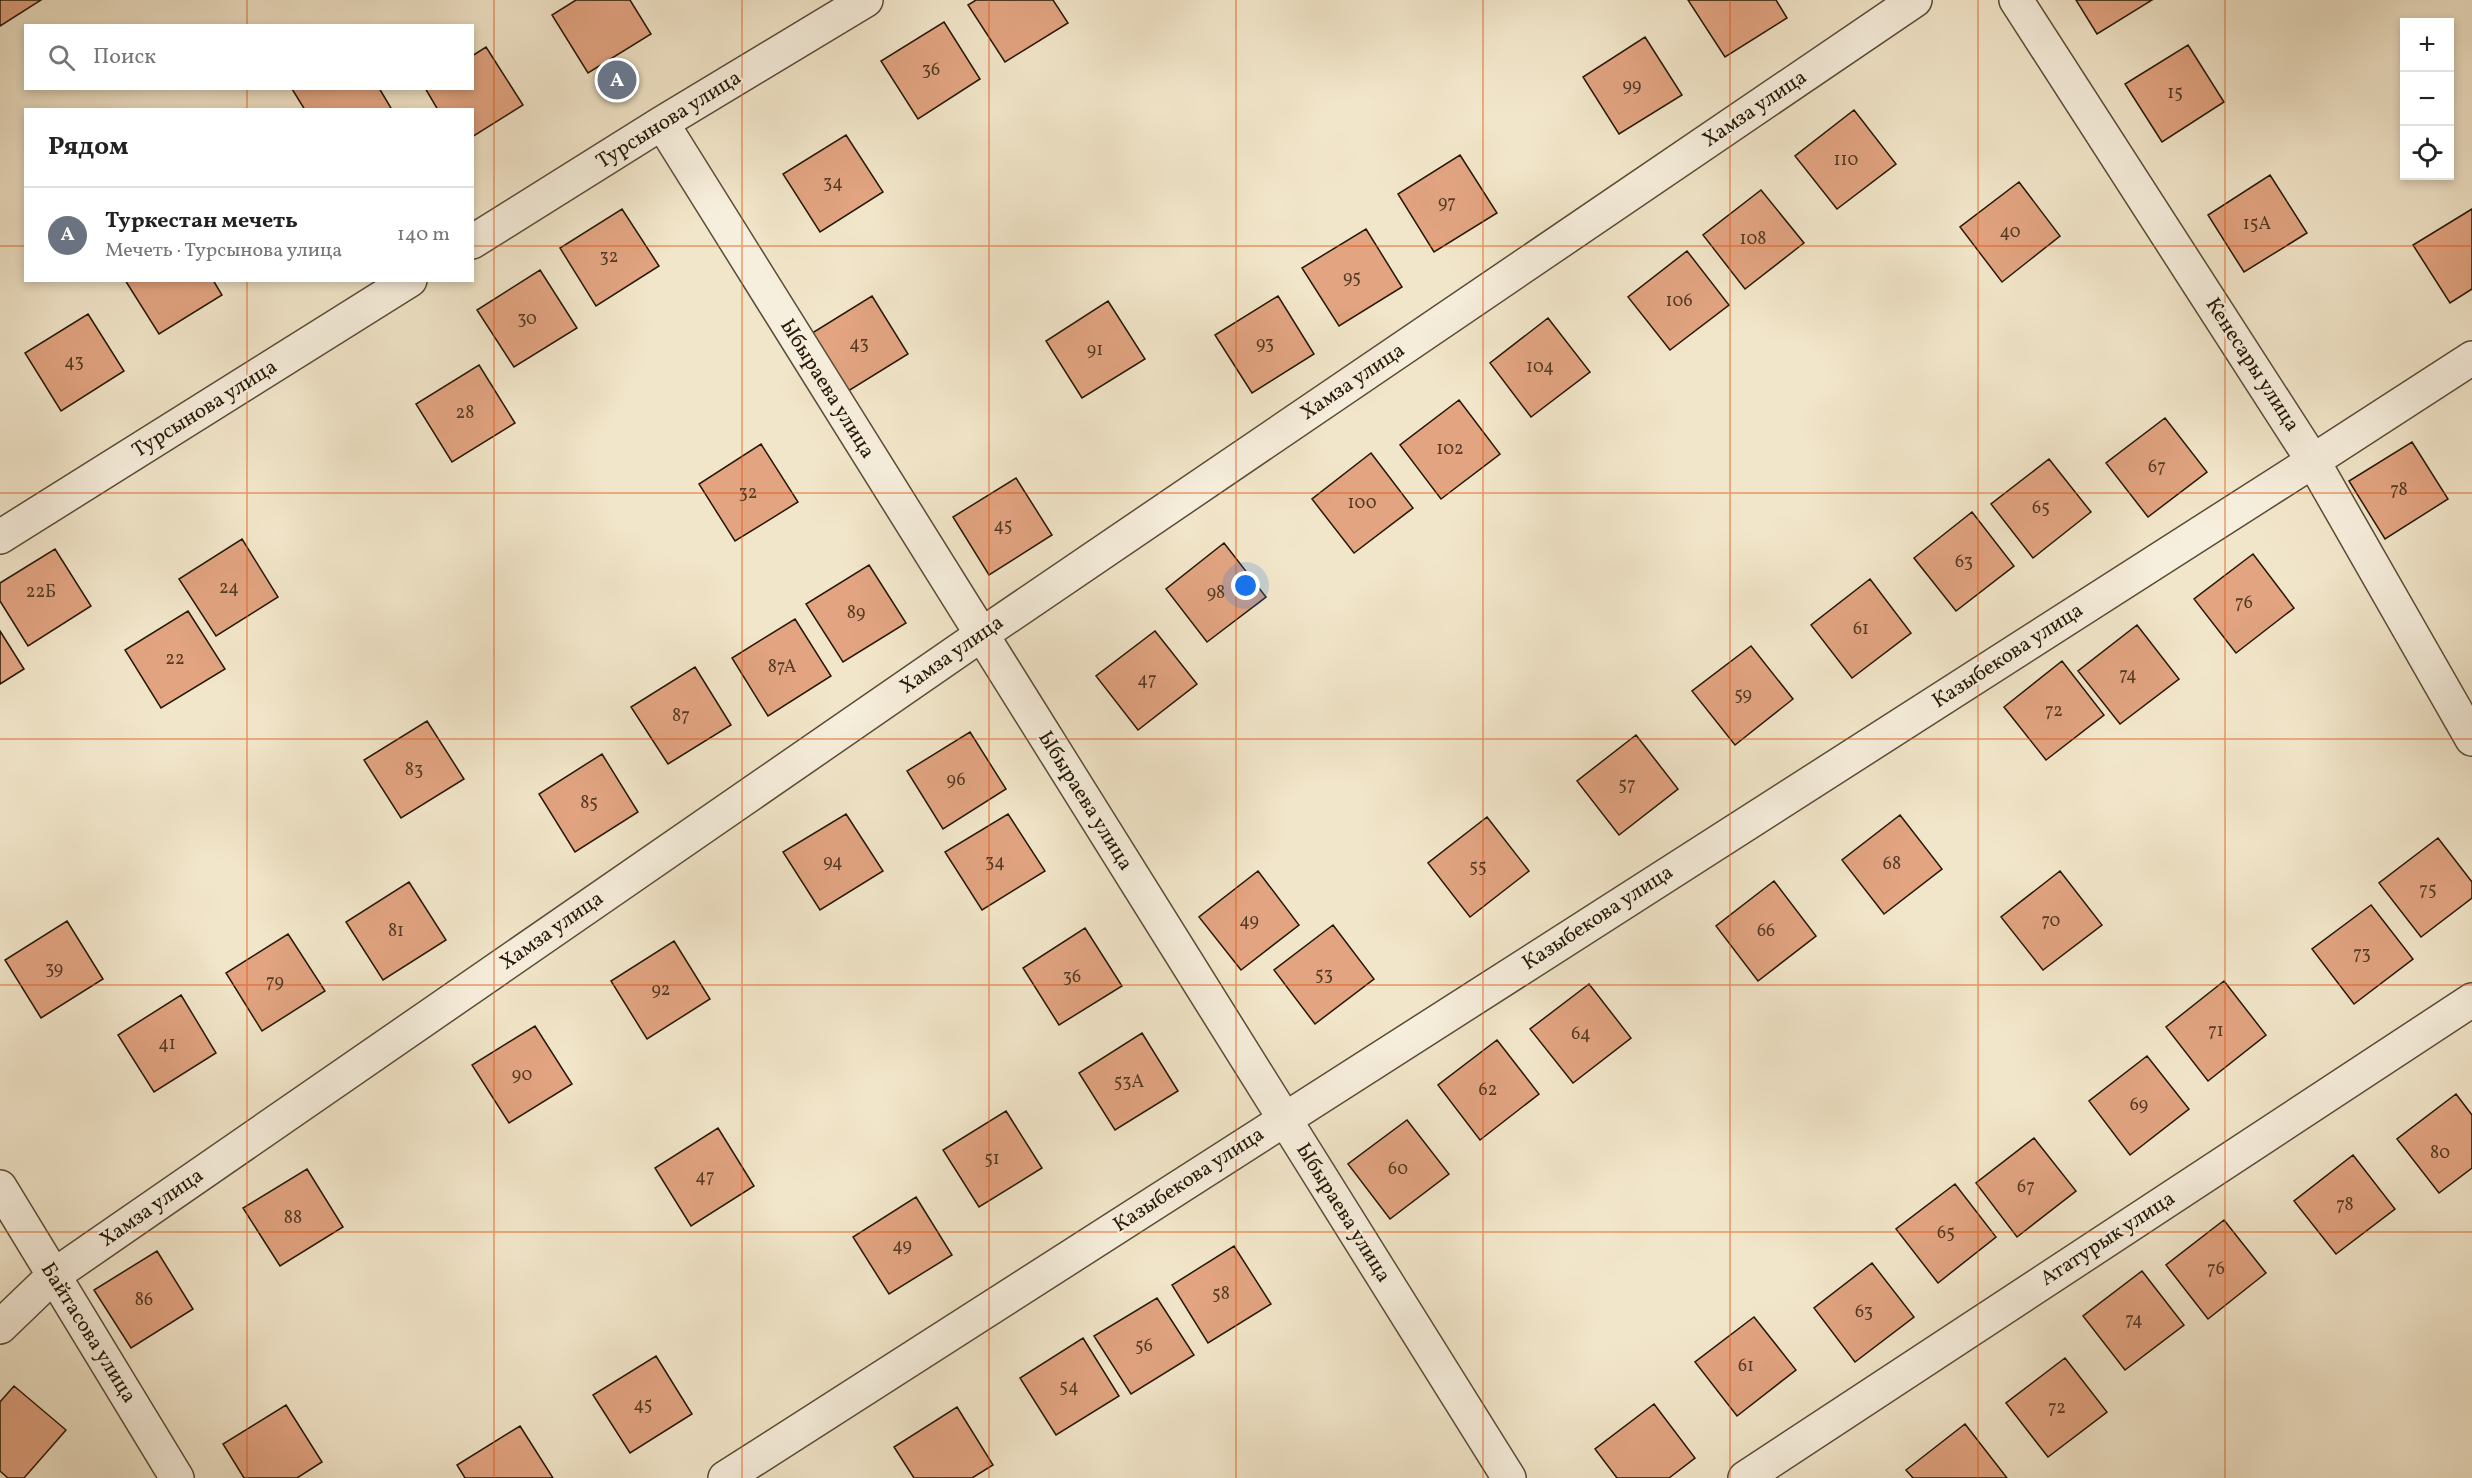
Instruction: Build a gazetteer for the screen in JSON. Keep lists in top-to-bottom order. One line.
{"streets":{"street":["Хамза улица","Турсынова улица","Кенесары улица","Ыбыраева улица","Казыбекова улица","Ататурык улица","Байтасова улица"]},"crossings":[["Хамза улица","Ыбыраева улица"],["Хамза улица","Байтасова улица"],["Турсынова улица","Ыбыраева улица"],["Кенесары улица","Казыбекова улица"],["Ыбыраева улица","Казыбекова улица"]],"house_numbers":["36","99","15","110","34","97","15А","40","108","32","95","106","30","43","93","91","43","104","28","102","67","78","32","100","65","45","63","24","22Б","98","76","89","61","22","87А","74","47","59","72","87","83","96","57","85","94","34","68","55","75","49","70","81","66","73","39","53","36","79","92","71","64","41","90","53А","62","69","80","51","60","47","67","78","88","65","49","76","58","86","63","74","56","61","54","45","72"],"page":{"map_buttons":["+","−"],"search":"Поиск","pins":"A","heading":"Рядом","list":[{"mark":"A","name":"Туркестан мечеть","note":"Мечеть · Турсынова улица","value":"140 m"}]}}
